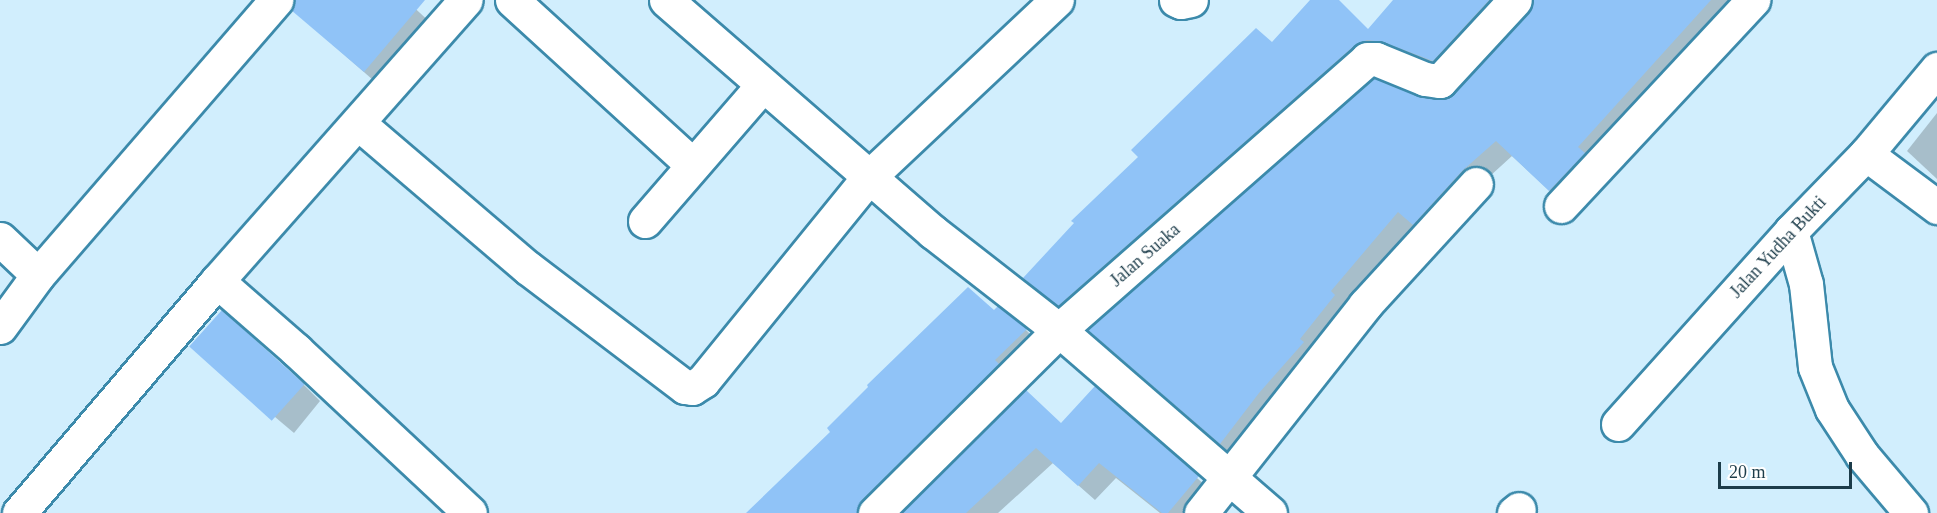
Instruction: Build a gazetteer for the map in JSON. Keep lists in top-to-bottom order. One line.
{"streets":{"street":["Jalan Yudha Bukti","Jalan Suaka"]},"scale_bar":"20 m"}
